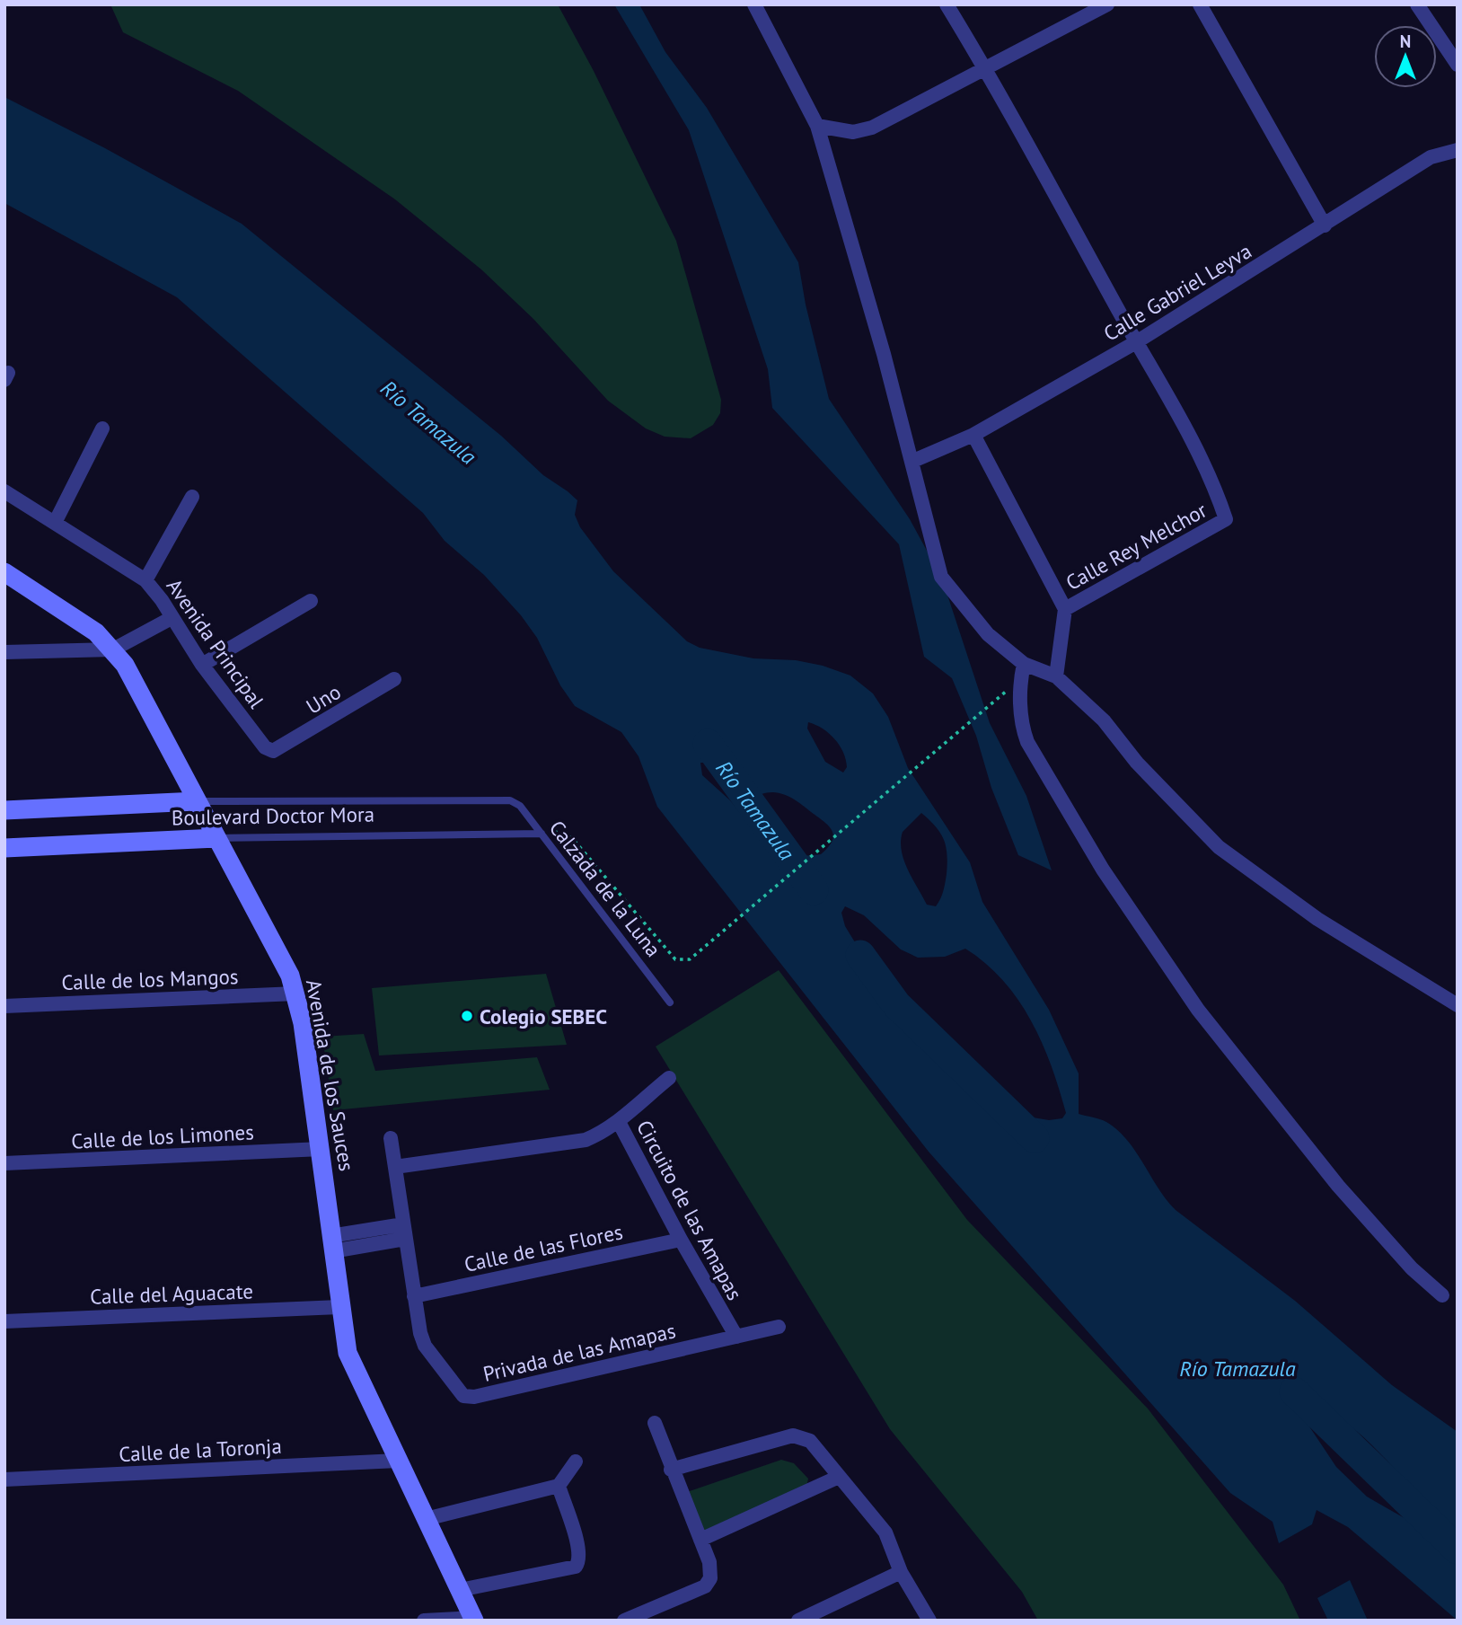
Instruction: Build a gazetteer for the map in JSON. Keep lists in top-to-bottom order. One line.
{"streets":{"street":["Calle Gabriel Leyva","Calle Rey Melchor","Avenida Principal","Uno","Boulevard Doctor Mora","Calle de los Mangos","Avenida de los Sauces","Calle de los Limones","Circuito de las Amapas","Calle de las Flores","Calle del Aguacate","Privada de las Amapas","Calle de la Toronja"],"lane":["Calzada de la Luna"]},"crossings":[["Calle Gabriel Leyva","Calle Rey Melchor"],["Avenida Principal","Uno"],["Boulevard Doctor Mora","Calzada de la Luna"],["Boulevard Doctor Mora","Avenida de los Sauces"],["Calle de los Mangos","Avenida de los Sauces"],["Avenida de los Sauces","Calle de los Limones"],["Avenida de los Sauces","Calle del Aguacate"],["Avenida de los Sauces","Calle de la Toronja"],["Circuito de las Amapas","Calle de las Flores"],["Circuito de las Amapas","Privada de las Amapas"],["Calle de las Flores","Privada de las Amapas"]],"water":["Río Tamazula"],"places":["Colegio SEBEC"],"north":"top"}
